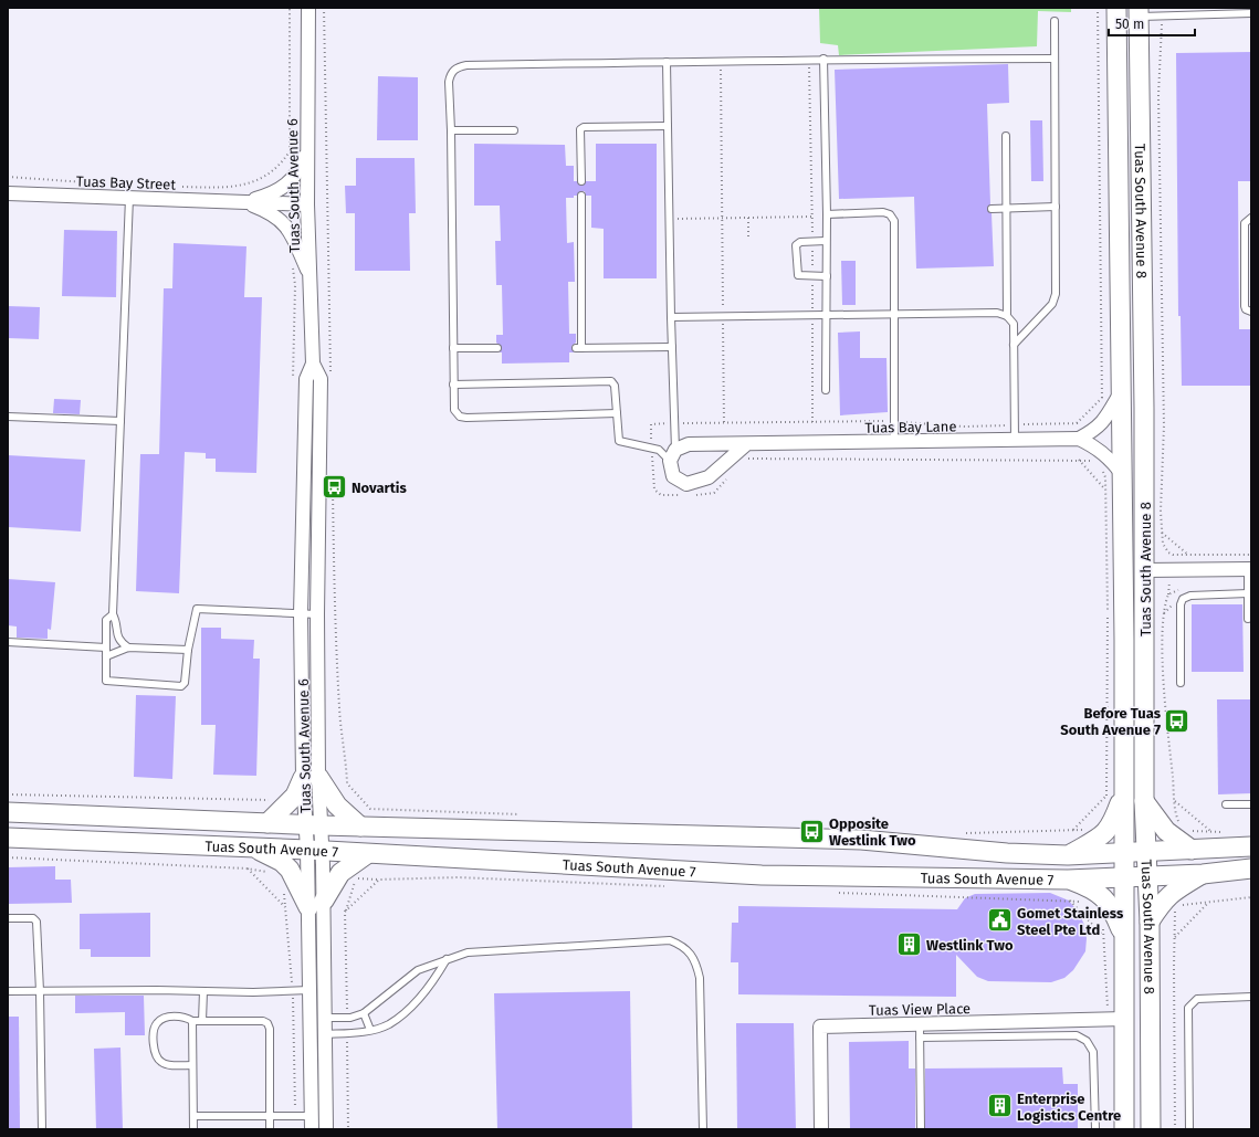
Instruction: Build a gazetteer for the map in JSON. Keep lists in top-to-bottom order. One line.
{"streets":{"street":["Tuas Bay Street","Tuas South Avenue 6","Tuas South Avenue 8","Tuas Bay Lane","Tuas South Avenue 7","Tuas View Place"]},"crossings":[["Tuas Bay Street","Tuas South Avenue 6"],["Tuas South Avenue 6","Tuas South Avenue 7"],["Tuas South Avenue 8","Tuas Bay Lane"],["Tuas South Avenue 8","Tuas South Avenue 7"],["Tuas South Avenue 8","Tuas View Place"]],"places":{"bus stop":["Novartis","Before Tuas South Avenue 7","Opposite Westlink Two"],"public building":["Gomet Stainless Steel Pte Ltd"],"building":["Westlink Two","Enterprise Logistics Centre"]},"scale_bar":"50 m"}
